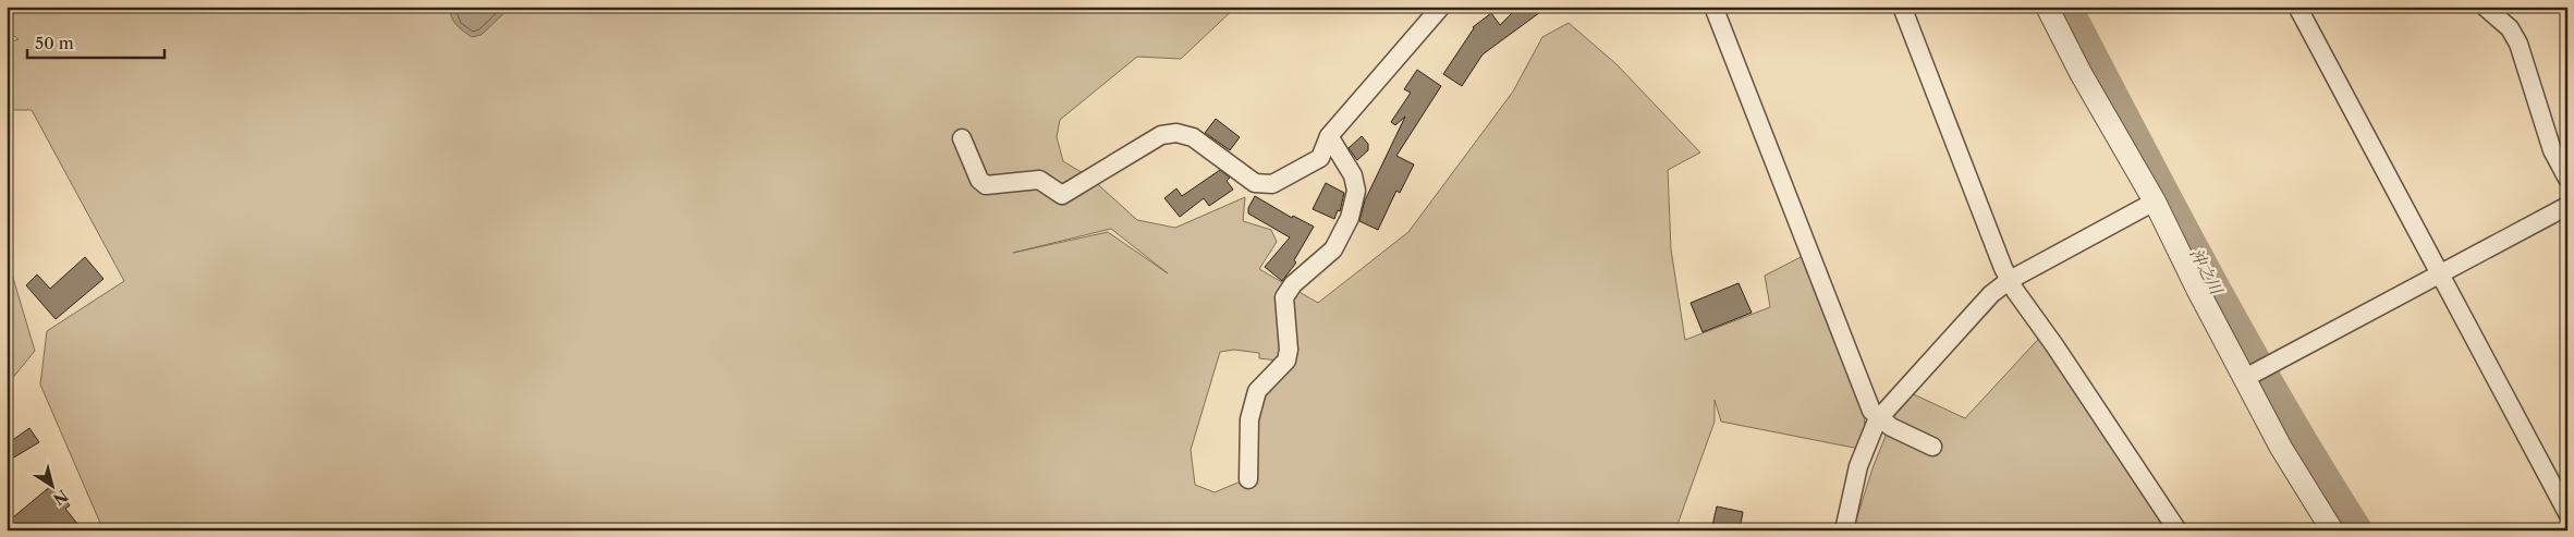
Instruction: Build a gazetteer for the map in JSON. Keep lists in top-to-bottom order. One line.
{"water":["沖之川"],"scale_bar":"50 m","north":"bottom right"}
